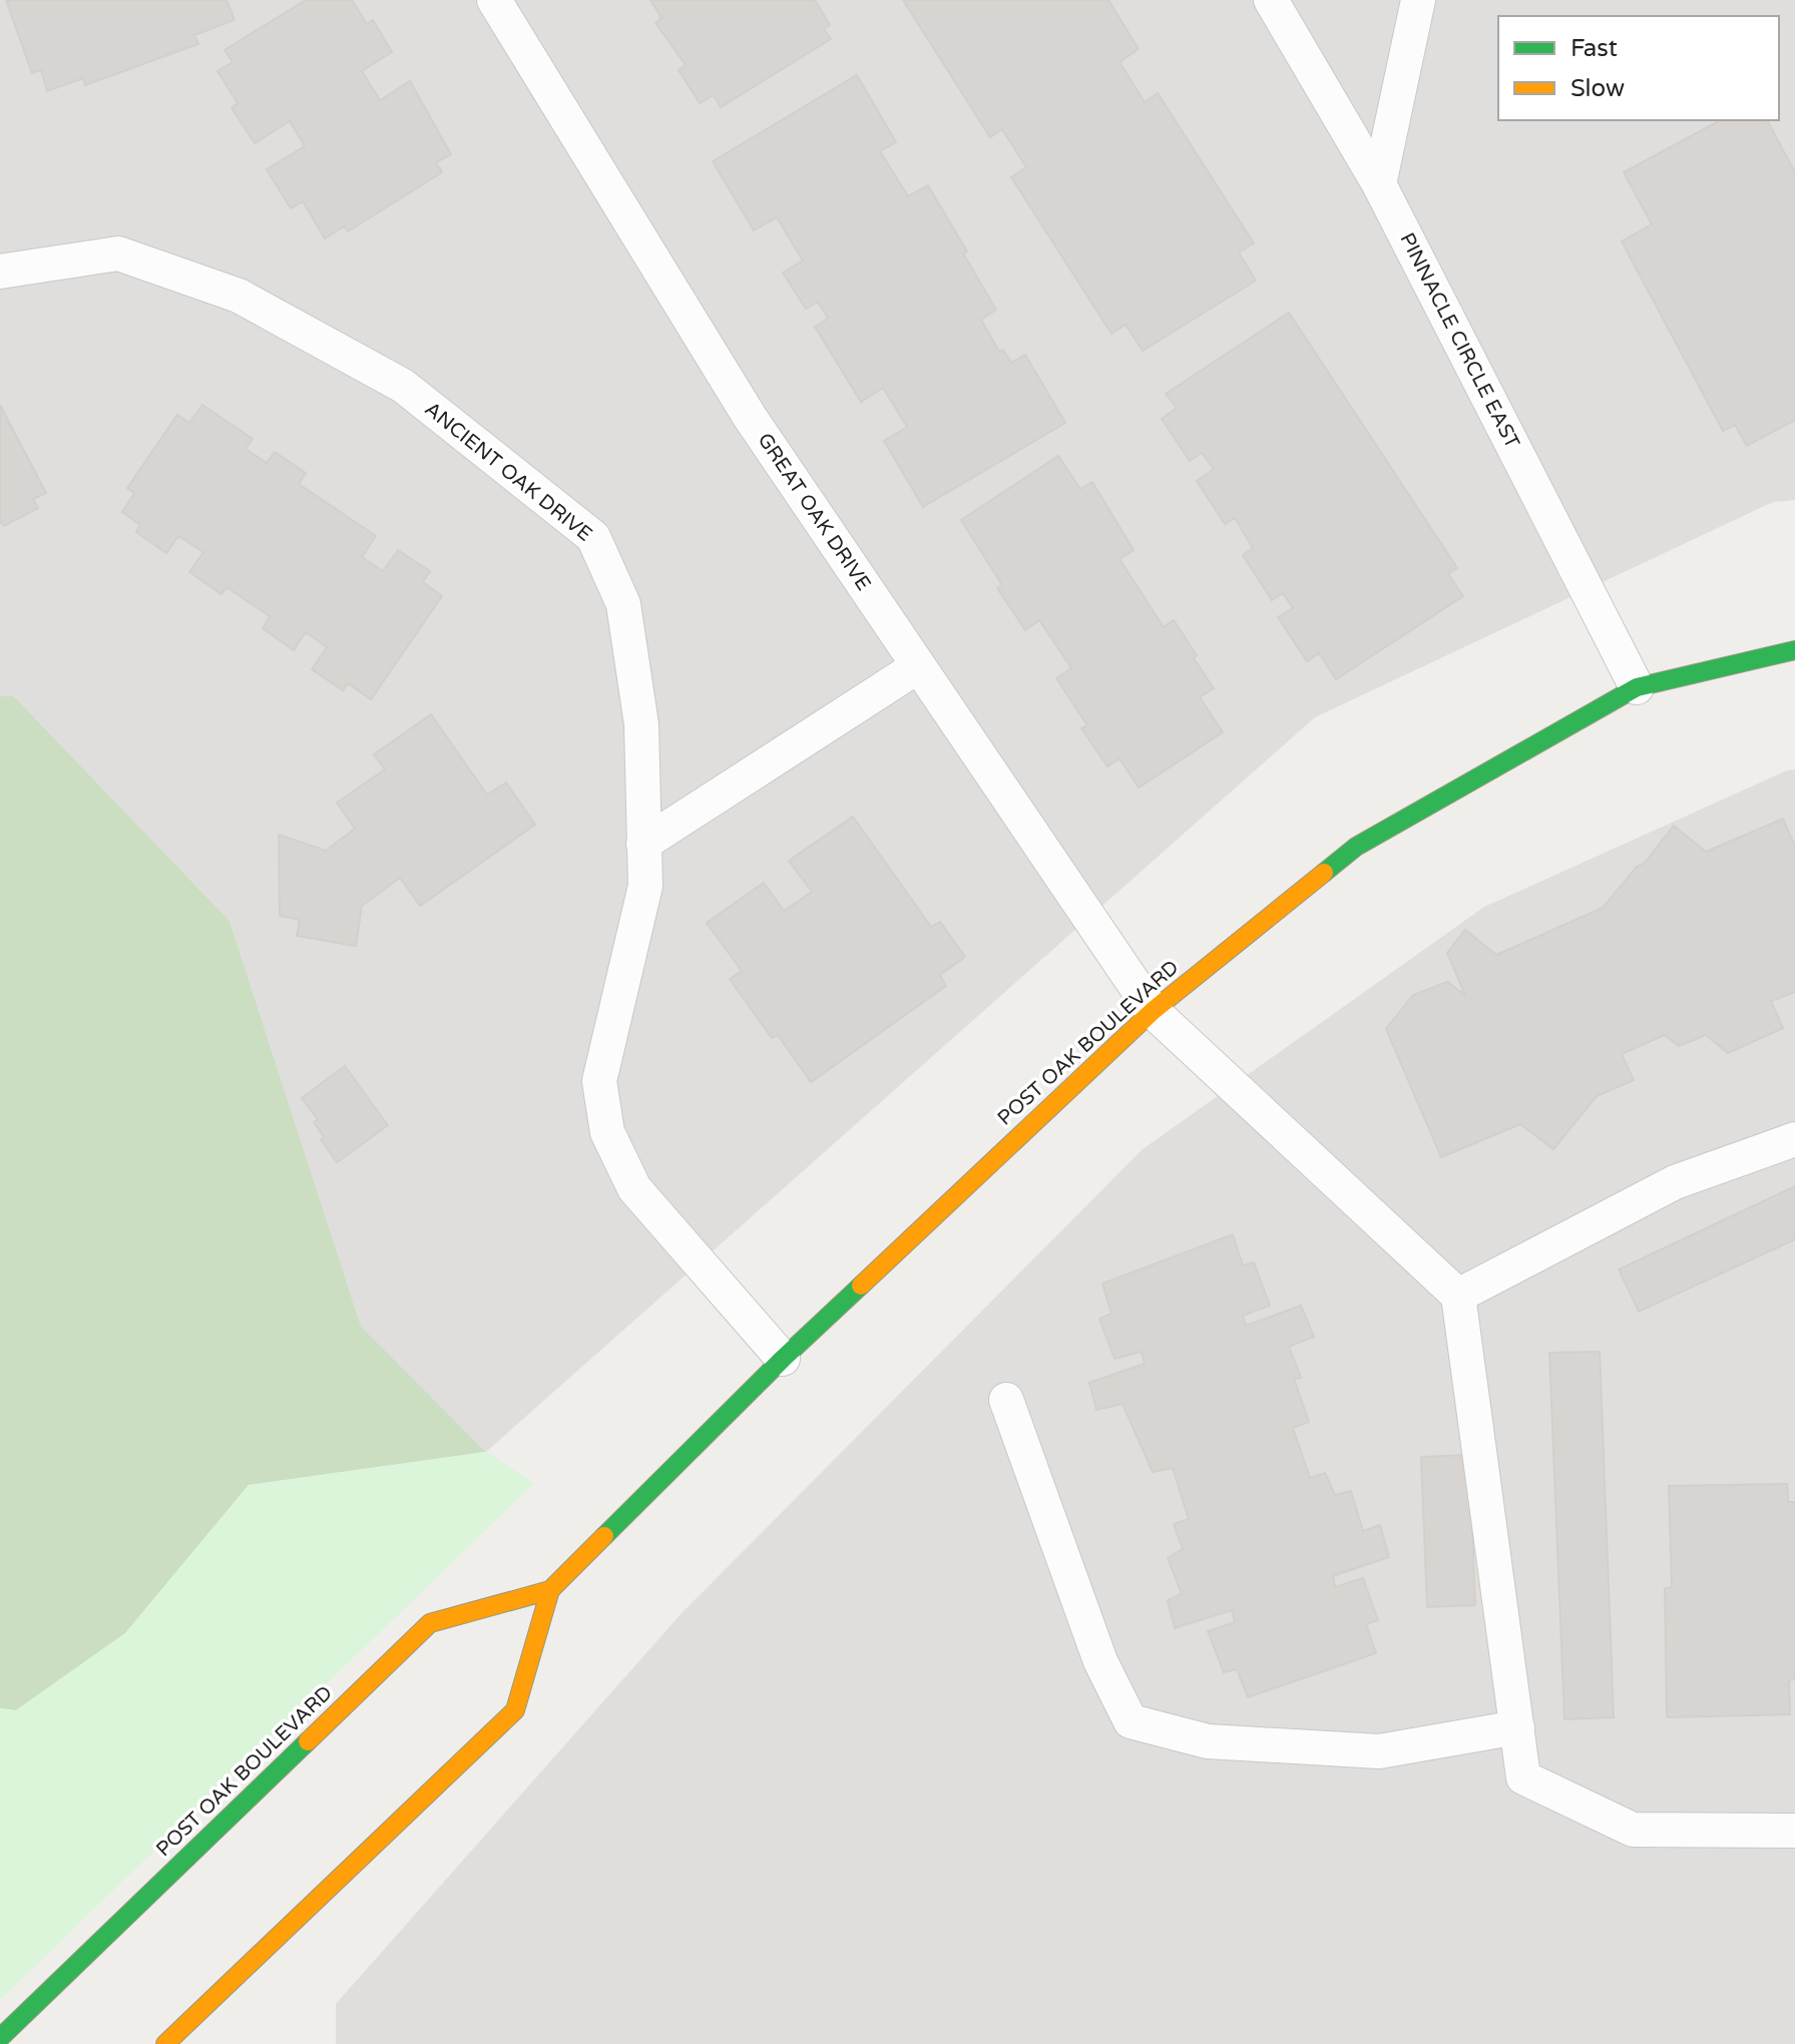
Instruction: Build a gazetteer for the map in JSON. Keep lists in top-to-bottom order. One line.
{"streets":{"street":["POST OAK BOULEVARD"],"lane":["PINNACLE CIRCLE EAST","ANCIENT OAK DRIVE","GREAT OAK DRIVE"]},"crossings":[["PINNACLE CIRCLE EAST","POST OAK BOULEVARD"],["ANCIENT OAK DRIVE","POST OAK BOULEVARD"],["GREAT OAK DRIVE","POST OAK BOULEVARD"]],"legend":["Fast","Slow"]}
